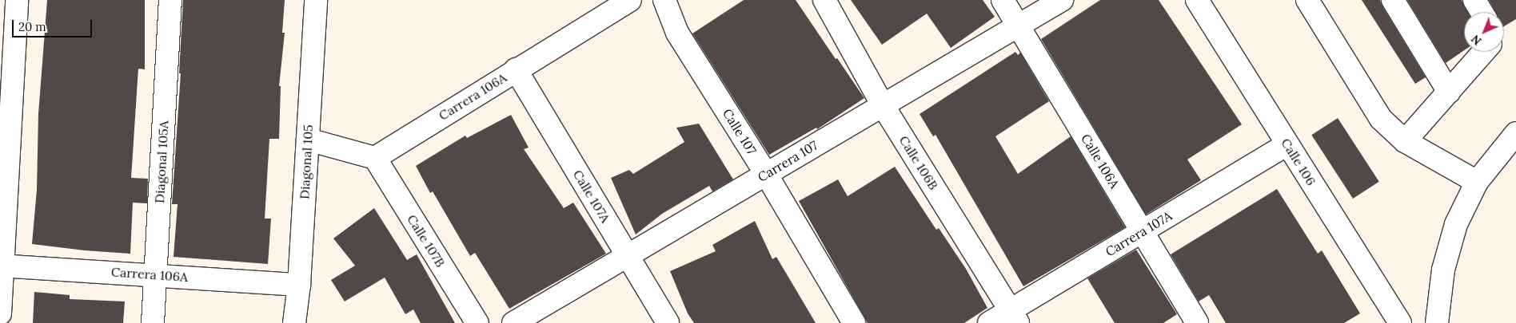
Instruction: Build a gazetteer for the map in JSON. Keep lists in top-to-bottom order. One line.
{"streets":{"street":["Carrera 106A","Calle 107","Carrera 107","Calle 106A","Diagonal 105A","Diagonal 105","Calle 106","Calle 106B","Calle 107A","Carrera 107A","Calle 107B"]},"crossings":[["Carrera 106A","Diagonal 105A"],["Carrera 106A","Diagonal 105"],["Carrera 106A","Calle 107A"],["Carrera 106A","Calle 107B"],["Calle 107","Carrera 107"],["Carrera 107","Calle 106A"],["Carrera 107","Calle 106B"],["Carrera 107","Calle 107A"],["Calle 106A","Carrera 107A"],["Calle 106","Carrera 107A"],["Calle 106B","Carrera 107A"]],"scale_bar":"20 m","north":"bottom left"}
